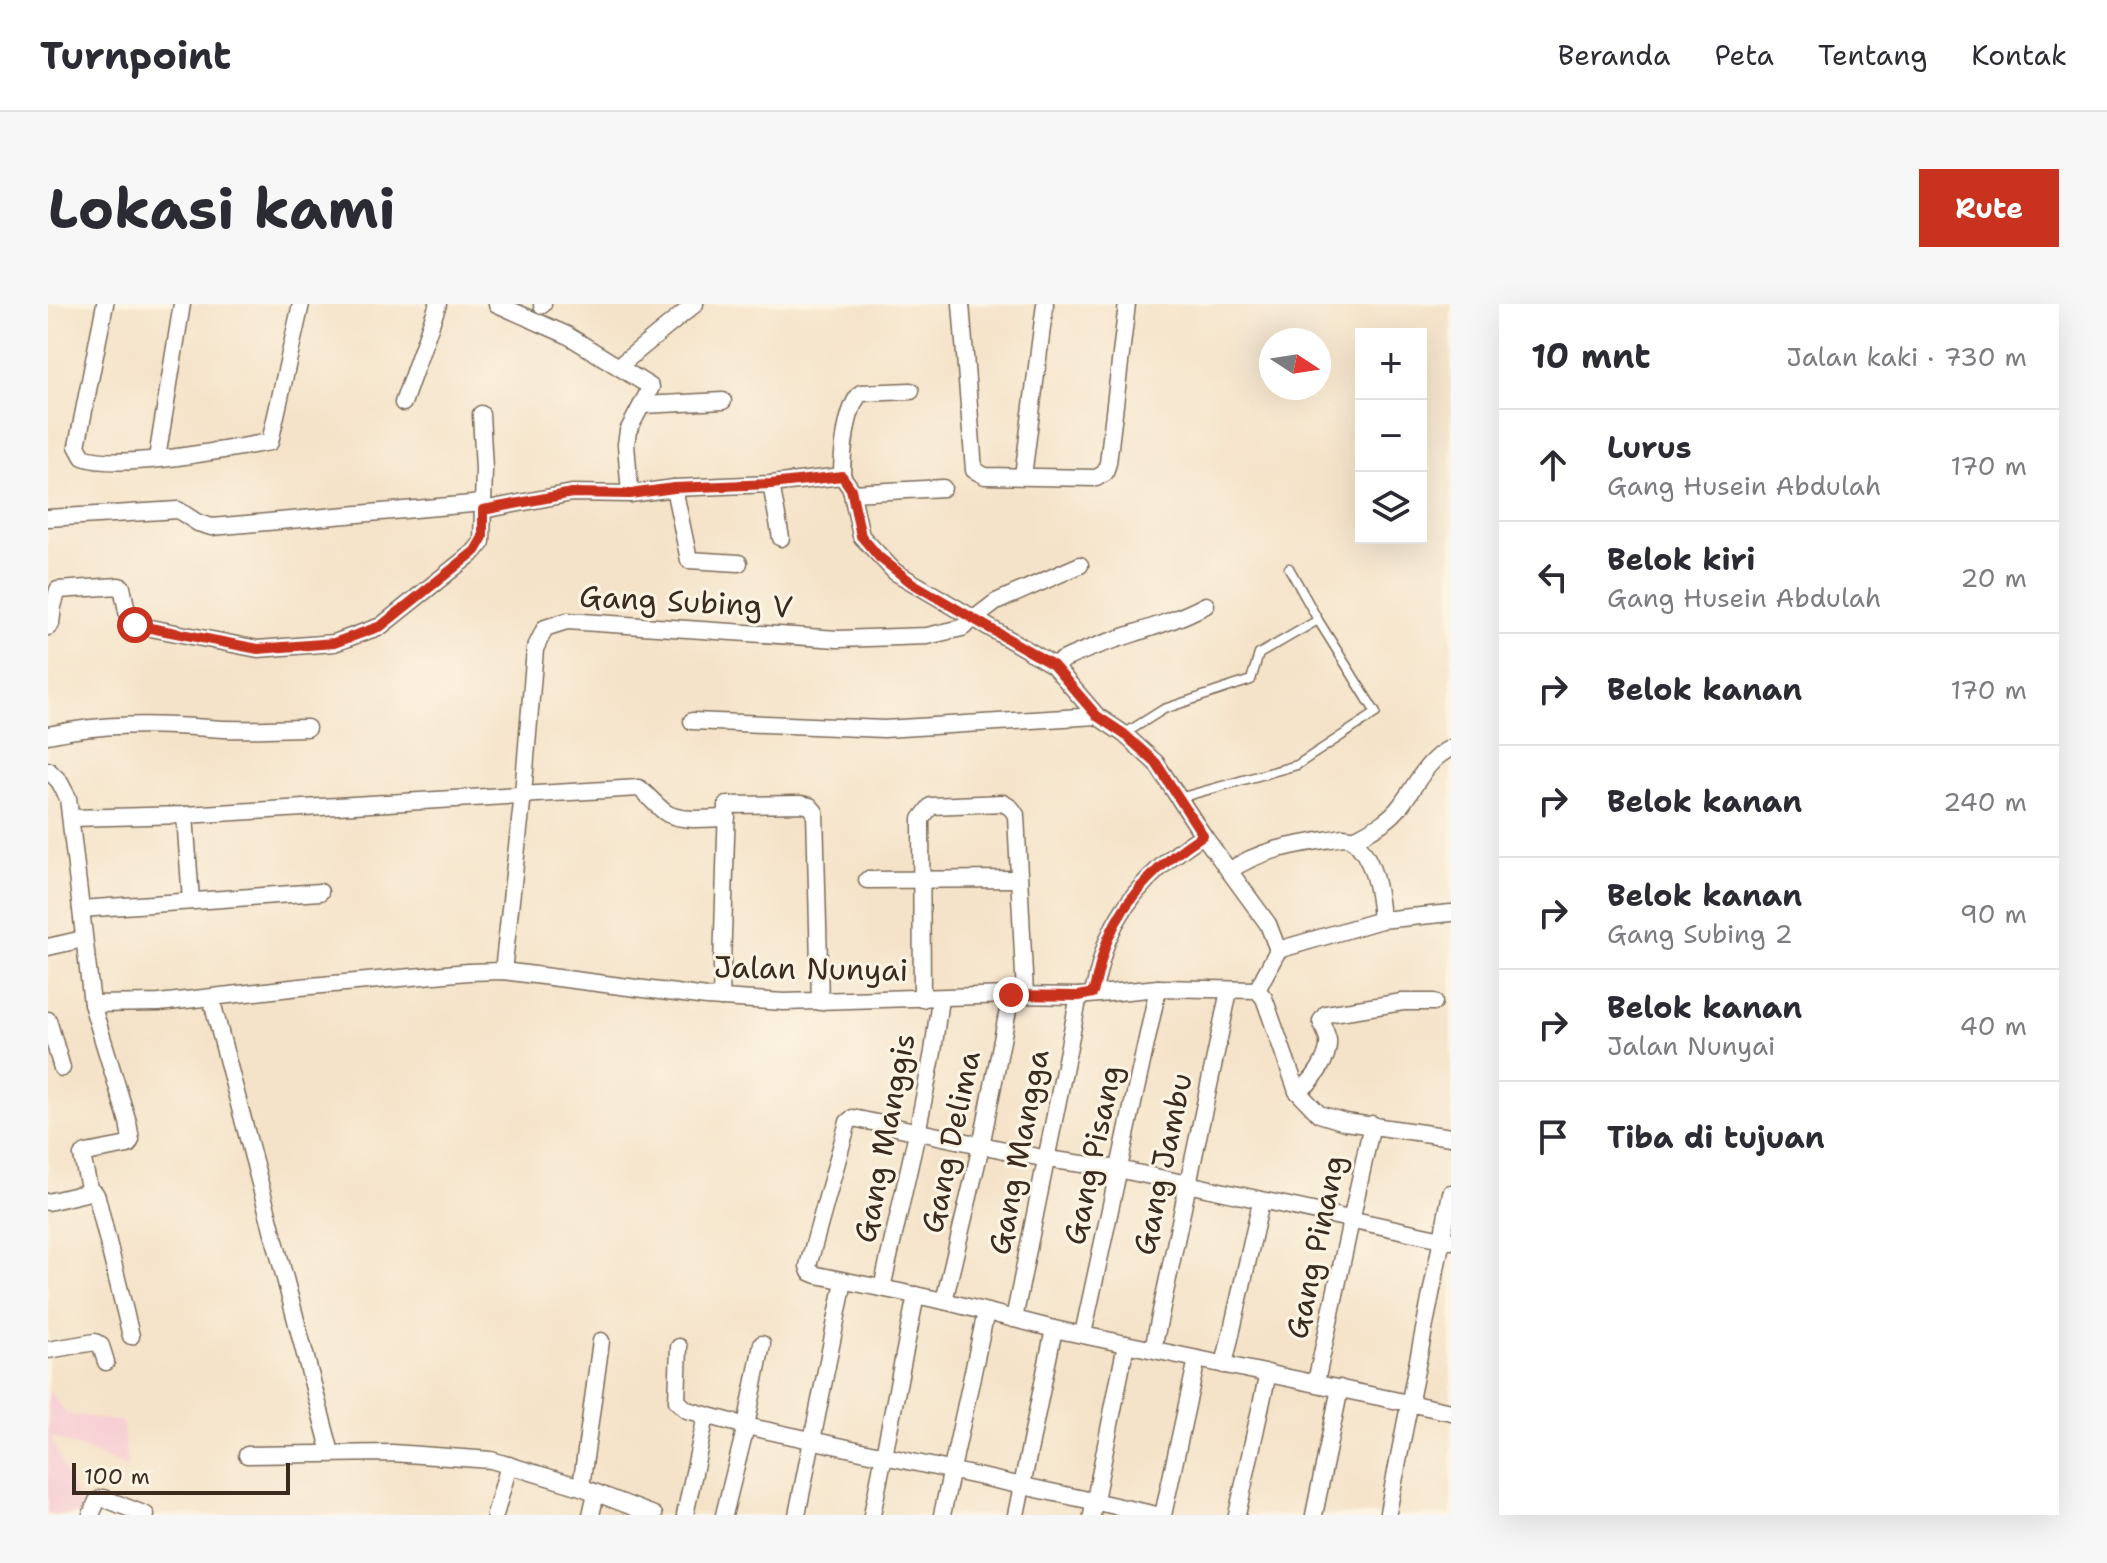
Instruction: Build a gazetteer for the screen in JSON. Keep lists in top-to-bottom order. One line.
{"streets":{"street":["Gang Subing V","Jalan Nunyai","Gang Manggis","Gang Delima","Gang Mangga","Gang Pisang","Gang Jambu","Gang Pinang"]},"crossings":[["Gang Subing V","Jalan Nunyai"],["Jalan Nunyai","Gang Manggis"],["Jalan Nunyai","Gang Delima"],["Jalan Nunyai","Gang Mangga"],["Jalan Nunyai","Gang Pisang"],["Jalan Nunyai","Gang Jambu"]],"scale_bar":"100 m","north":"right","page":{"header":"Turnpoint","nav":["Beranda","Peta","Tentang","Kontak"],"buttons":"Rute","title":"Lokasi kami","heading":["10 mnt","Jalan kaki · 730 m"],"map_buttons":["+","−"],"list":[["Lurus","Gang Husein Abdulah","170 m"],["Belok kiri","Gang Husein Abdulah","20 m"],["Belok kanan","170 m"],["Belok kanan","240 m"],["Belok kanan","Gang Subing 2","90 m"],["Belok kanan","Jalan Nunyai","40 m"],"Tiba di tujuan"],"scale":"100 m"}}
